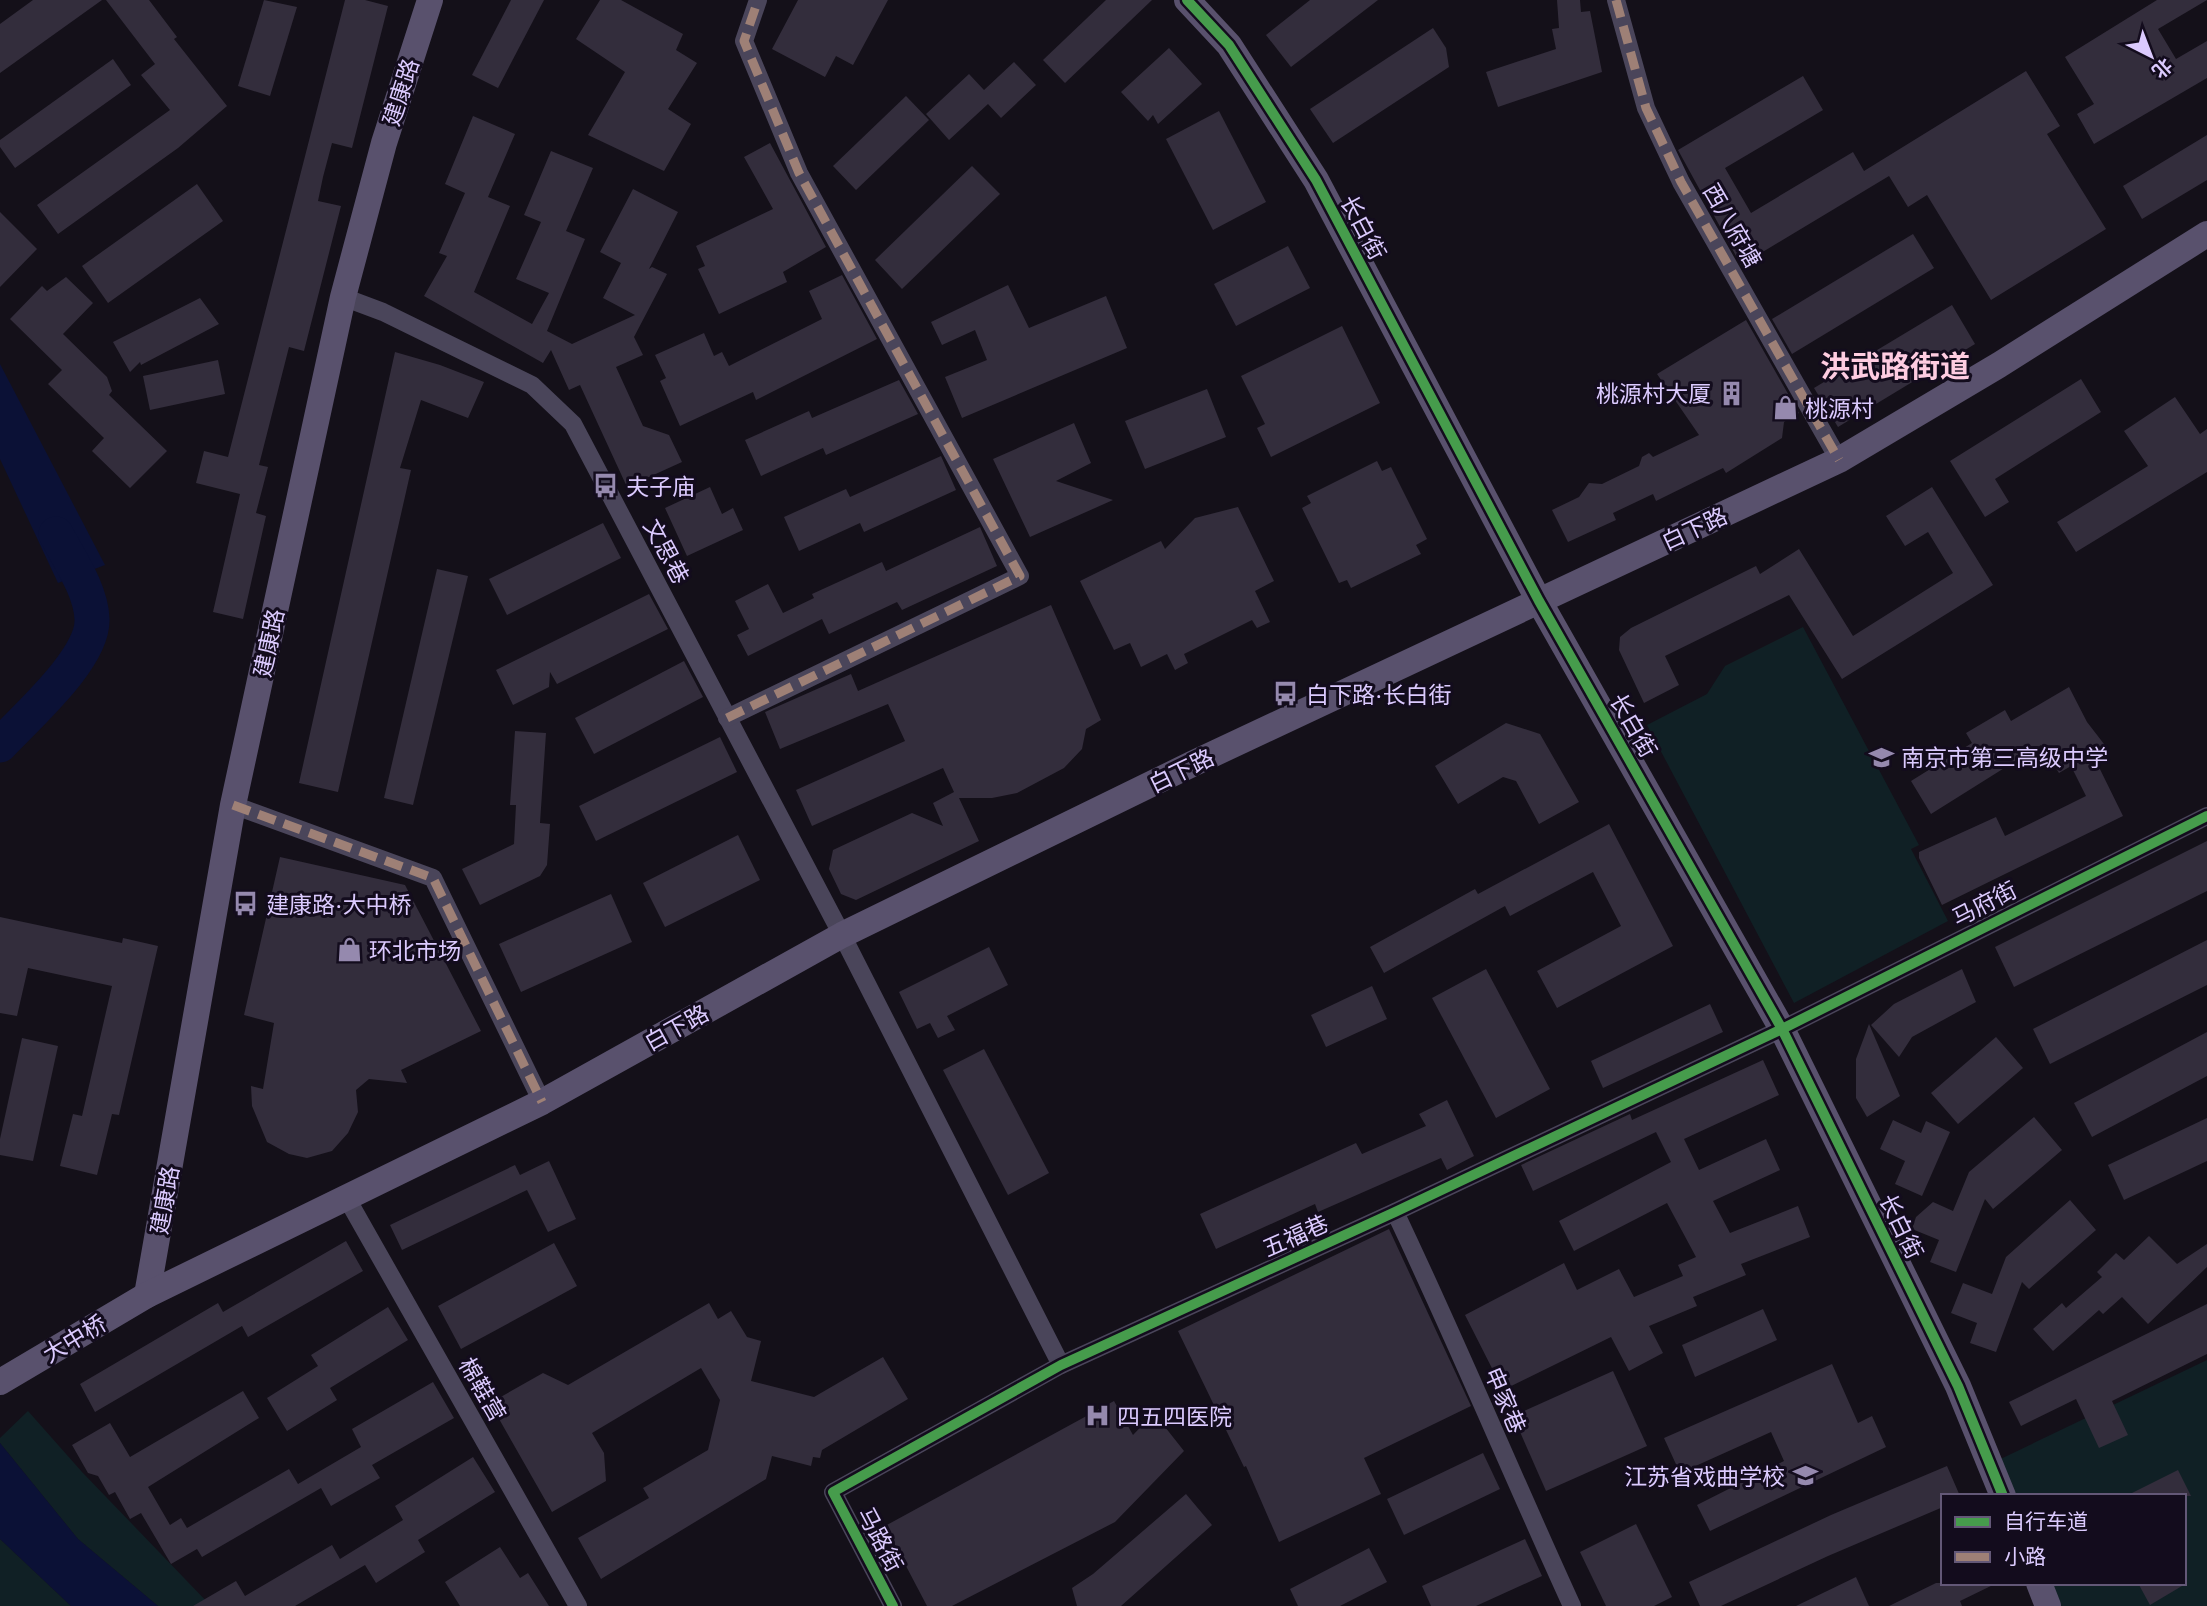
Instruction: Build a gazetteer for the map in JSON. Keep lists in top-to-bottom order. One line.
{"streets":{"main road":["建康路","长白街","白下路","大中桥"],"street":["西八府塘","文思巷","马府街","五福巷","棉鞋营","申家巷","马路街"]},"crossings":[["建康路","白下路"],["建康路","文思巷"],["建康路","大中桥"],["西八府塘","白下路"],["长白街","白下路"],["长白街","马府街"],["长白街","五福巷"],["白下路","文思巷"],["白下路","大中桥"],["白下路","棉鞋营"],["文思巷","五福巷"],["马府街","五福巷"],["五福巷","申家巷"],["五福巷","马路街"]],"districts":["洪武路街道"],"places":{"building":["桃源村大厦"],"shop":["桃源村","环北市场"],"bus stop":["夫子庙","白下路·长白街","建康路·大中桥"],"school or university":["南京市第三高级中学","江苏省戏曲学校"],"hospital":["四五四医院"]},"legend":["自行车道","小路"],"north":"bottom right"}
